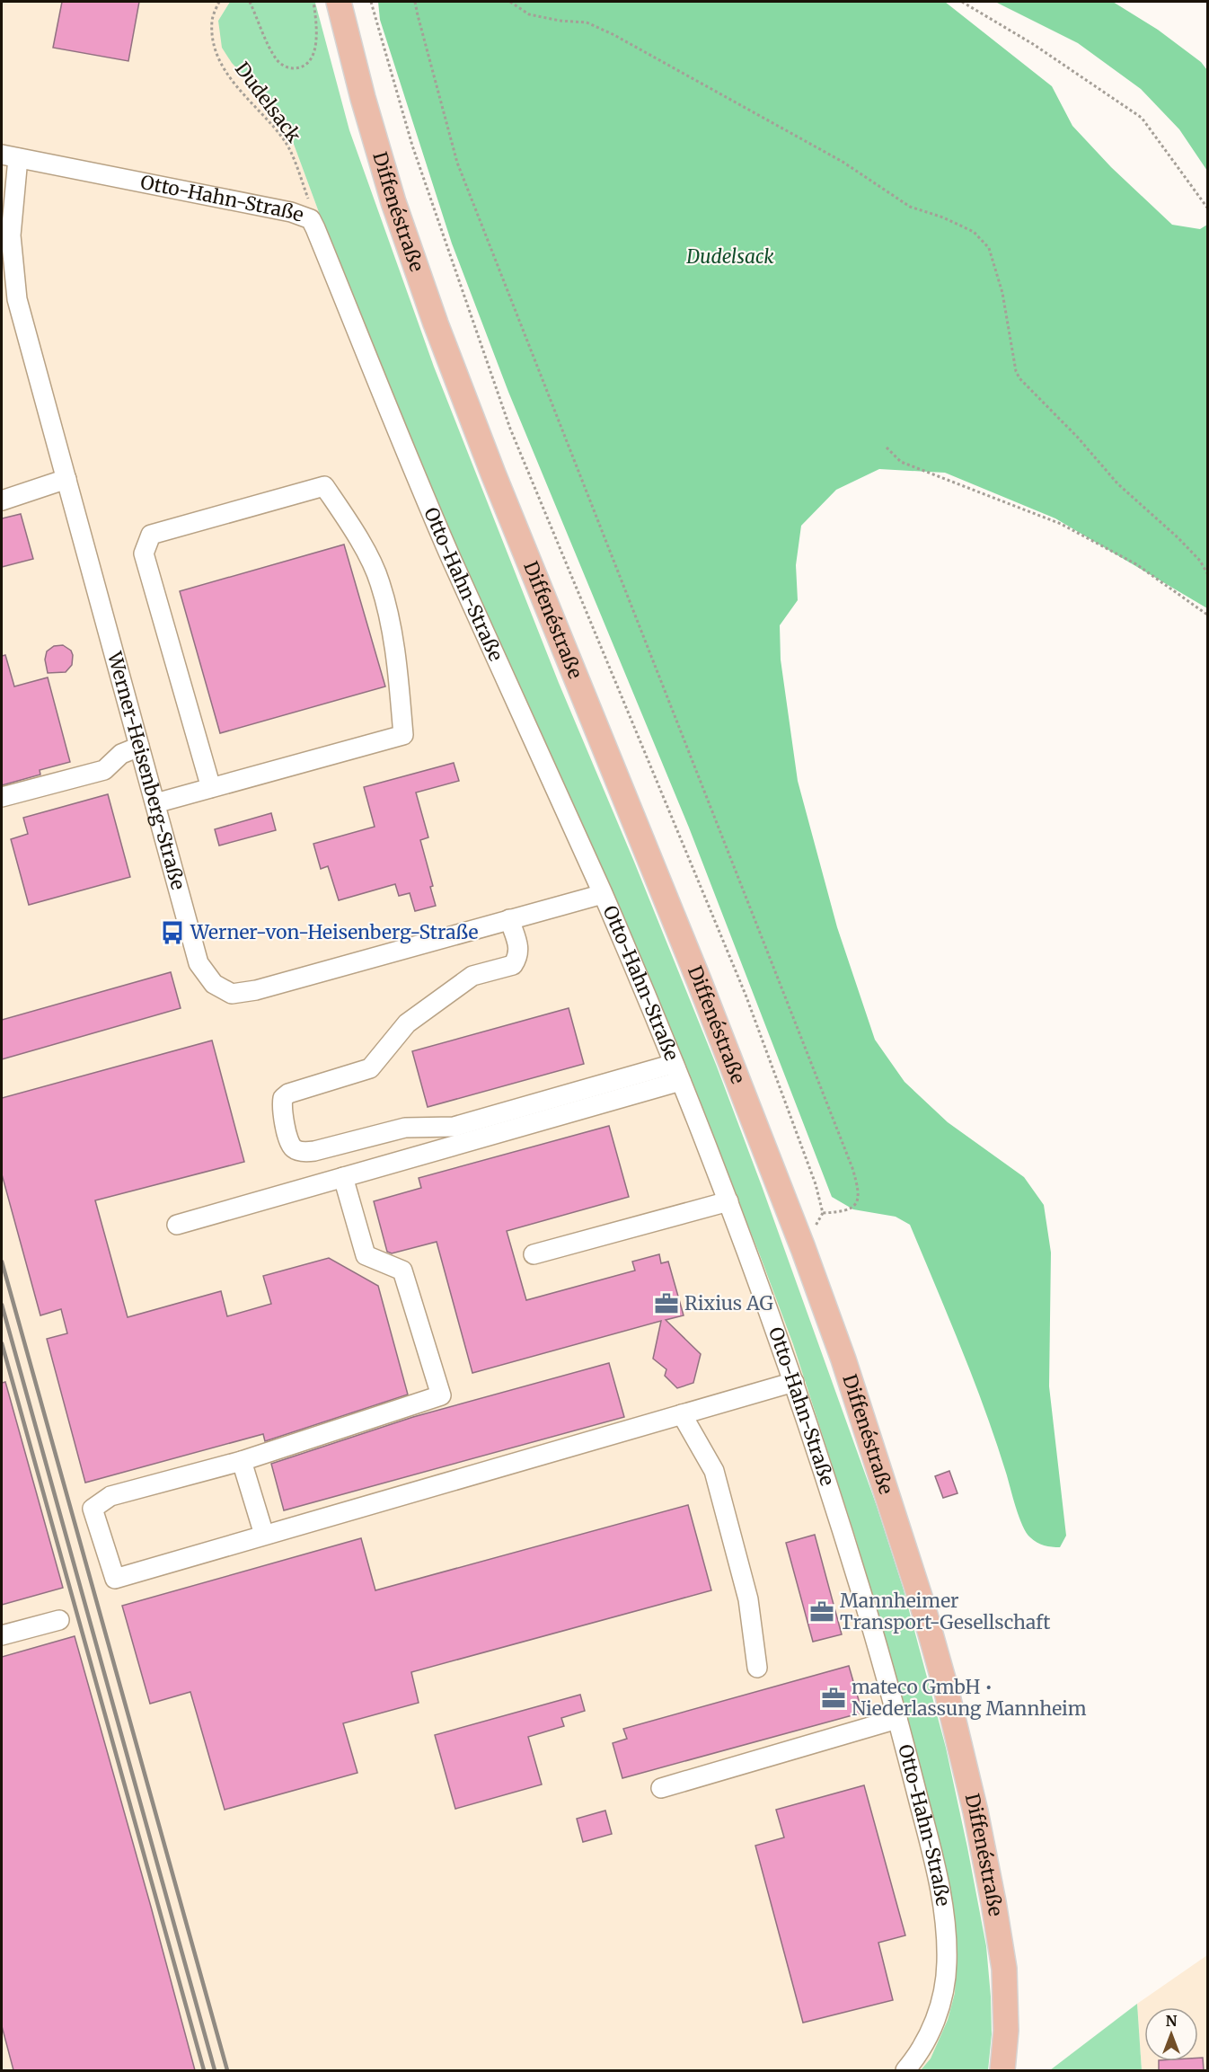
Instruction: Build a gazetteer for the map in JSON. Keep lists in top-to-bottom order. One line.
{"streets":{"main road":["Diffenéstraße"],"street":["Otto-Hahn-Straße","Werner-Heisenberg-Straße"],"path":["Dudelsack"]},"crossings":[["Dudelsack","Otto-Hahn-Straße"],["Otto-Hahn-Straße","Werner-Heisenberg-Straße"]],"parks":["Dudelsack"],"places":{"bus stop":["Werner-von-Heisenberg-Straße"],"office":["Rixius AG","Mannheimer Transport-Gesellschaft","mateco GmbH • Niederlassung Mannheim"]},"north":"top"}
